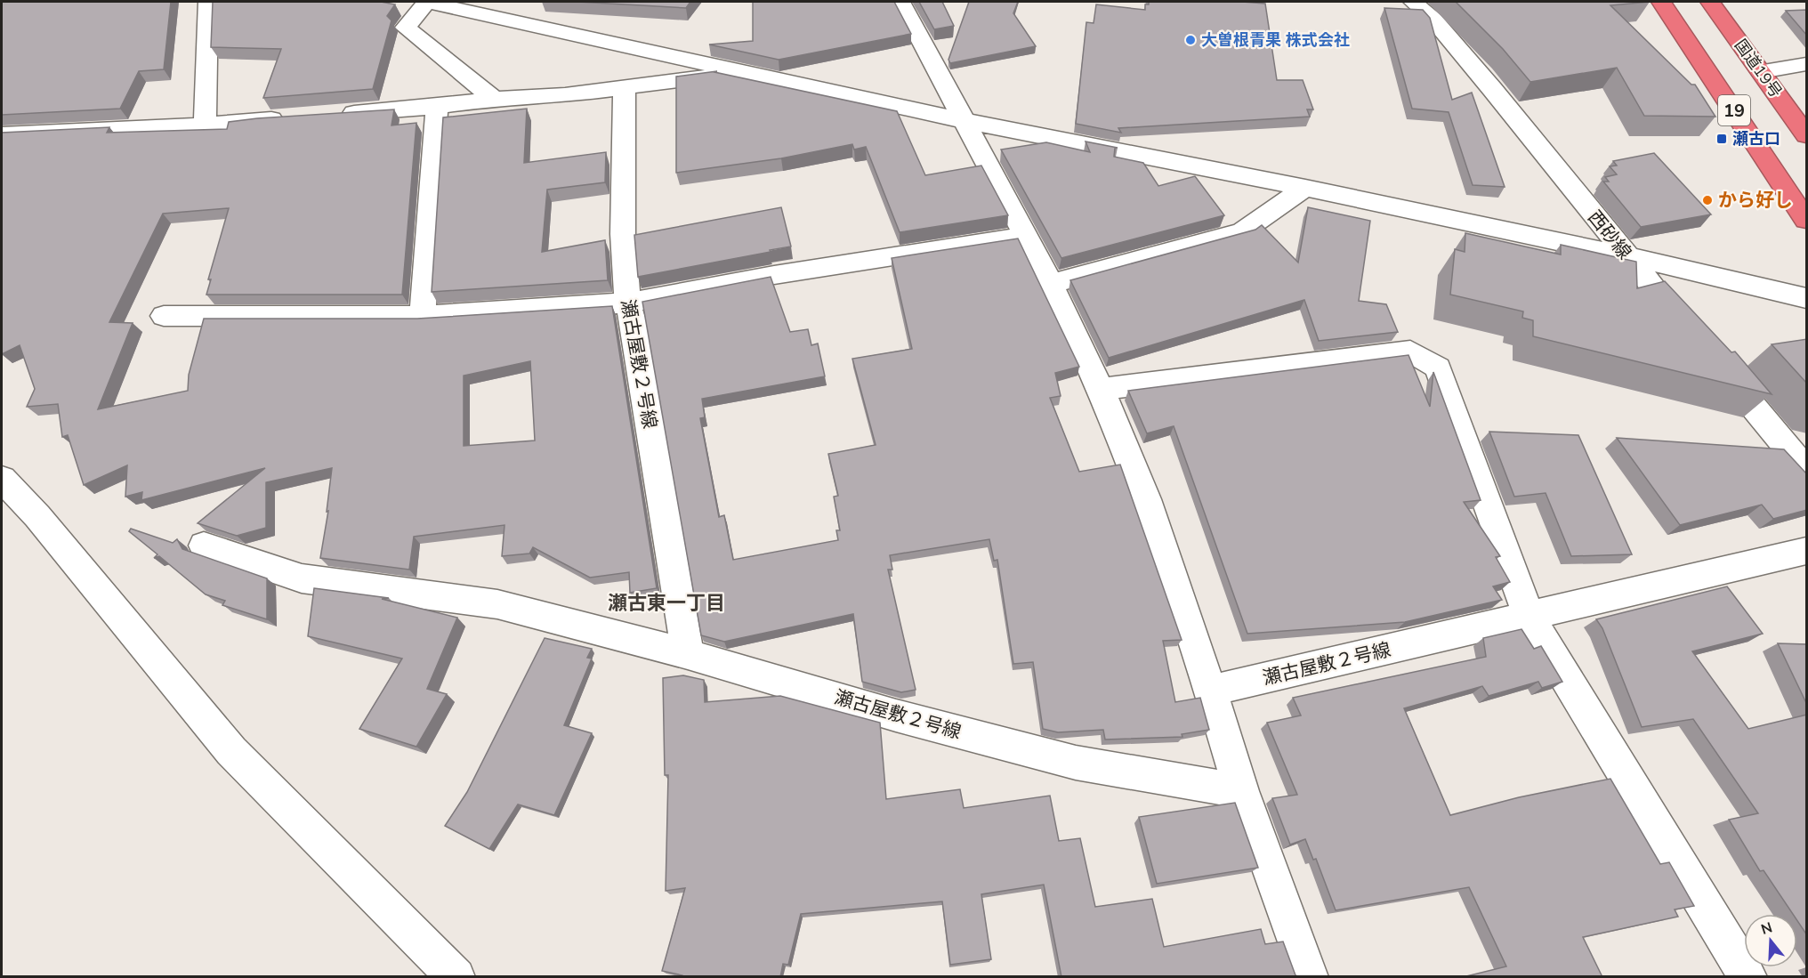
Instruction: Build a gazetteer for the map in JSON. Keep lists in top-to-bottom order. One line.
{"streets":{"highway":["国道19号","19"],"street":["西砂線","瀬古屋敷２号線"]},"districts":["瀬古東一丁目"],"places":{"other":["大曽根青果 株式会社","から好し"],"transit":["瀬古口"]},"north":"top"}
